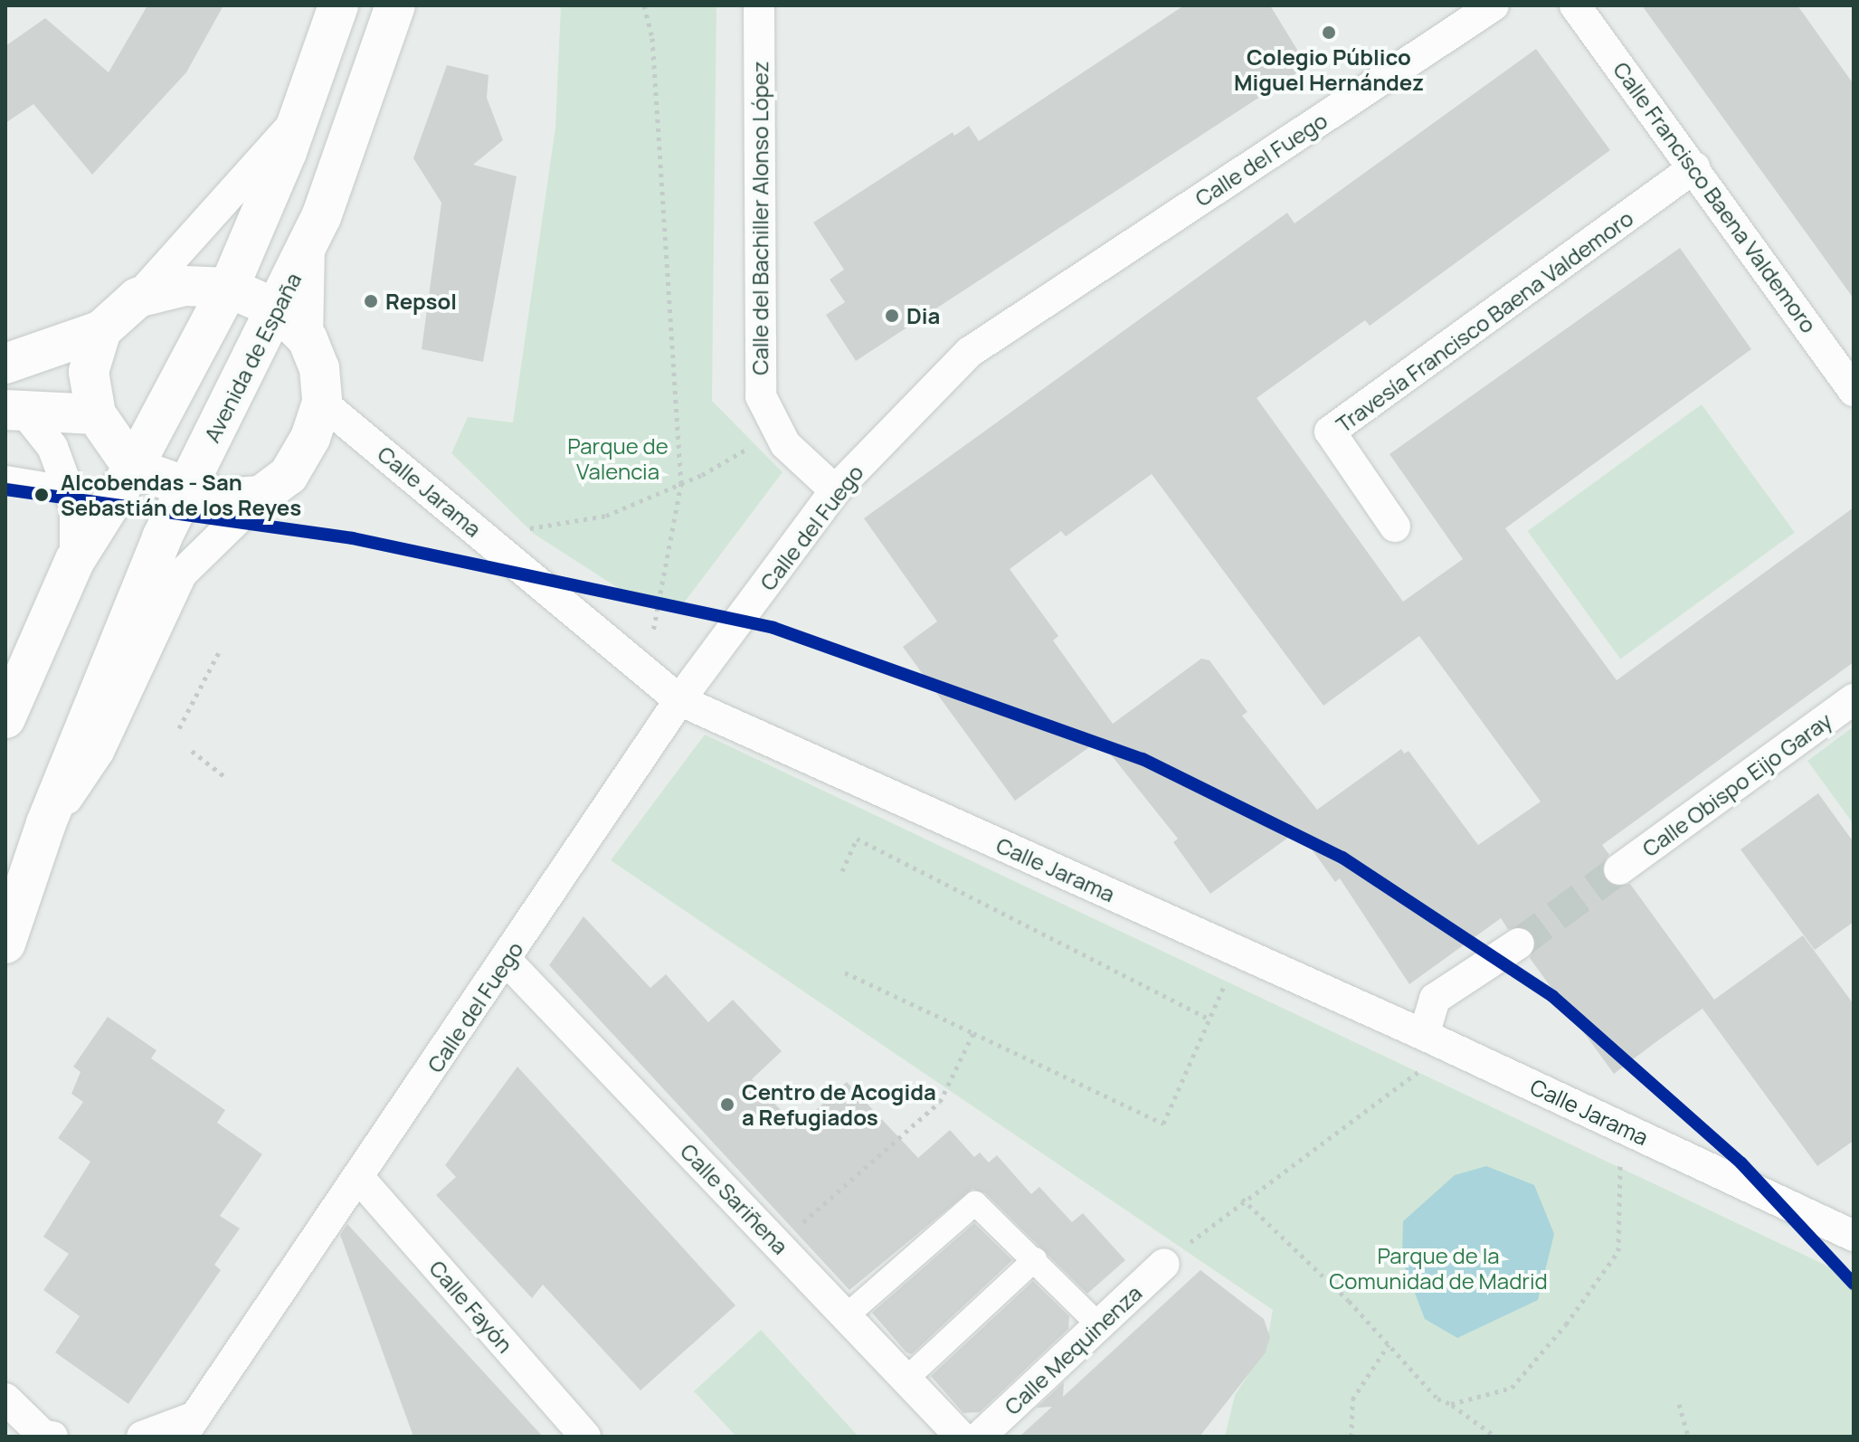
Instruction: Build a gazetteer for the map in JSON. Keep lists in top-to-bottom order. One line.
{"streets":{"main road":["Avenida de España"],"street":["Calle del Fuego","Calle Francisco Baena Valdemoro","Calle del Bachiller Alonso López","Travesía Francisco Baena Valdemoro","Calle Jarama","Calle Obispo Eijo Garay","Calle Sariñena","Calle Fayón","Calle Mequinenza"]},"crossings":[["Calle del Fuego","Calle del Bachiller Alonso López"],["Calle del Fuego","Calle Jarama"],["Calle del Fuego","Calle Sariñena"],["Calle del Fuego","Calle Fayón"],["Calle Francisco Baena Valdemoro","Travesía Francisco Baena Valdemoro"]],"parks":["Parque de Valencia","Parque de la Comunidad de Madrid"],"places":["Colegio Público Miguel Hernández","Repsol","Dia","Alcobendas - San Sebastián de los Reyes","Centro de Acogida a Refugiados"]}
